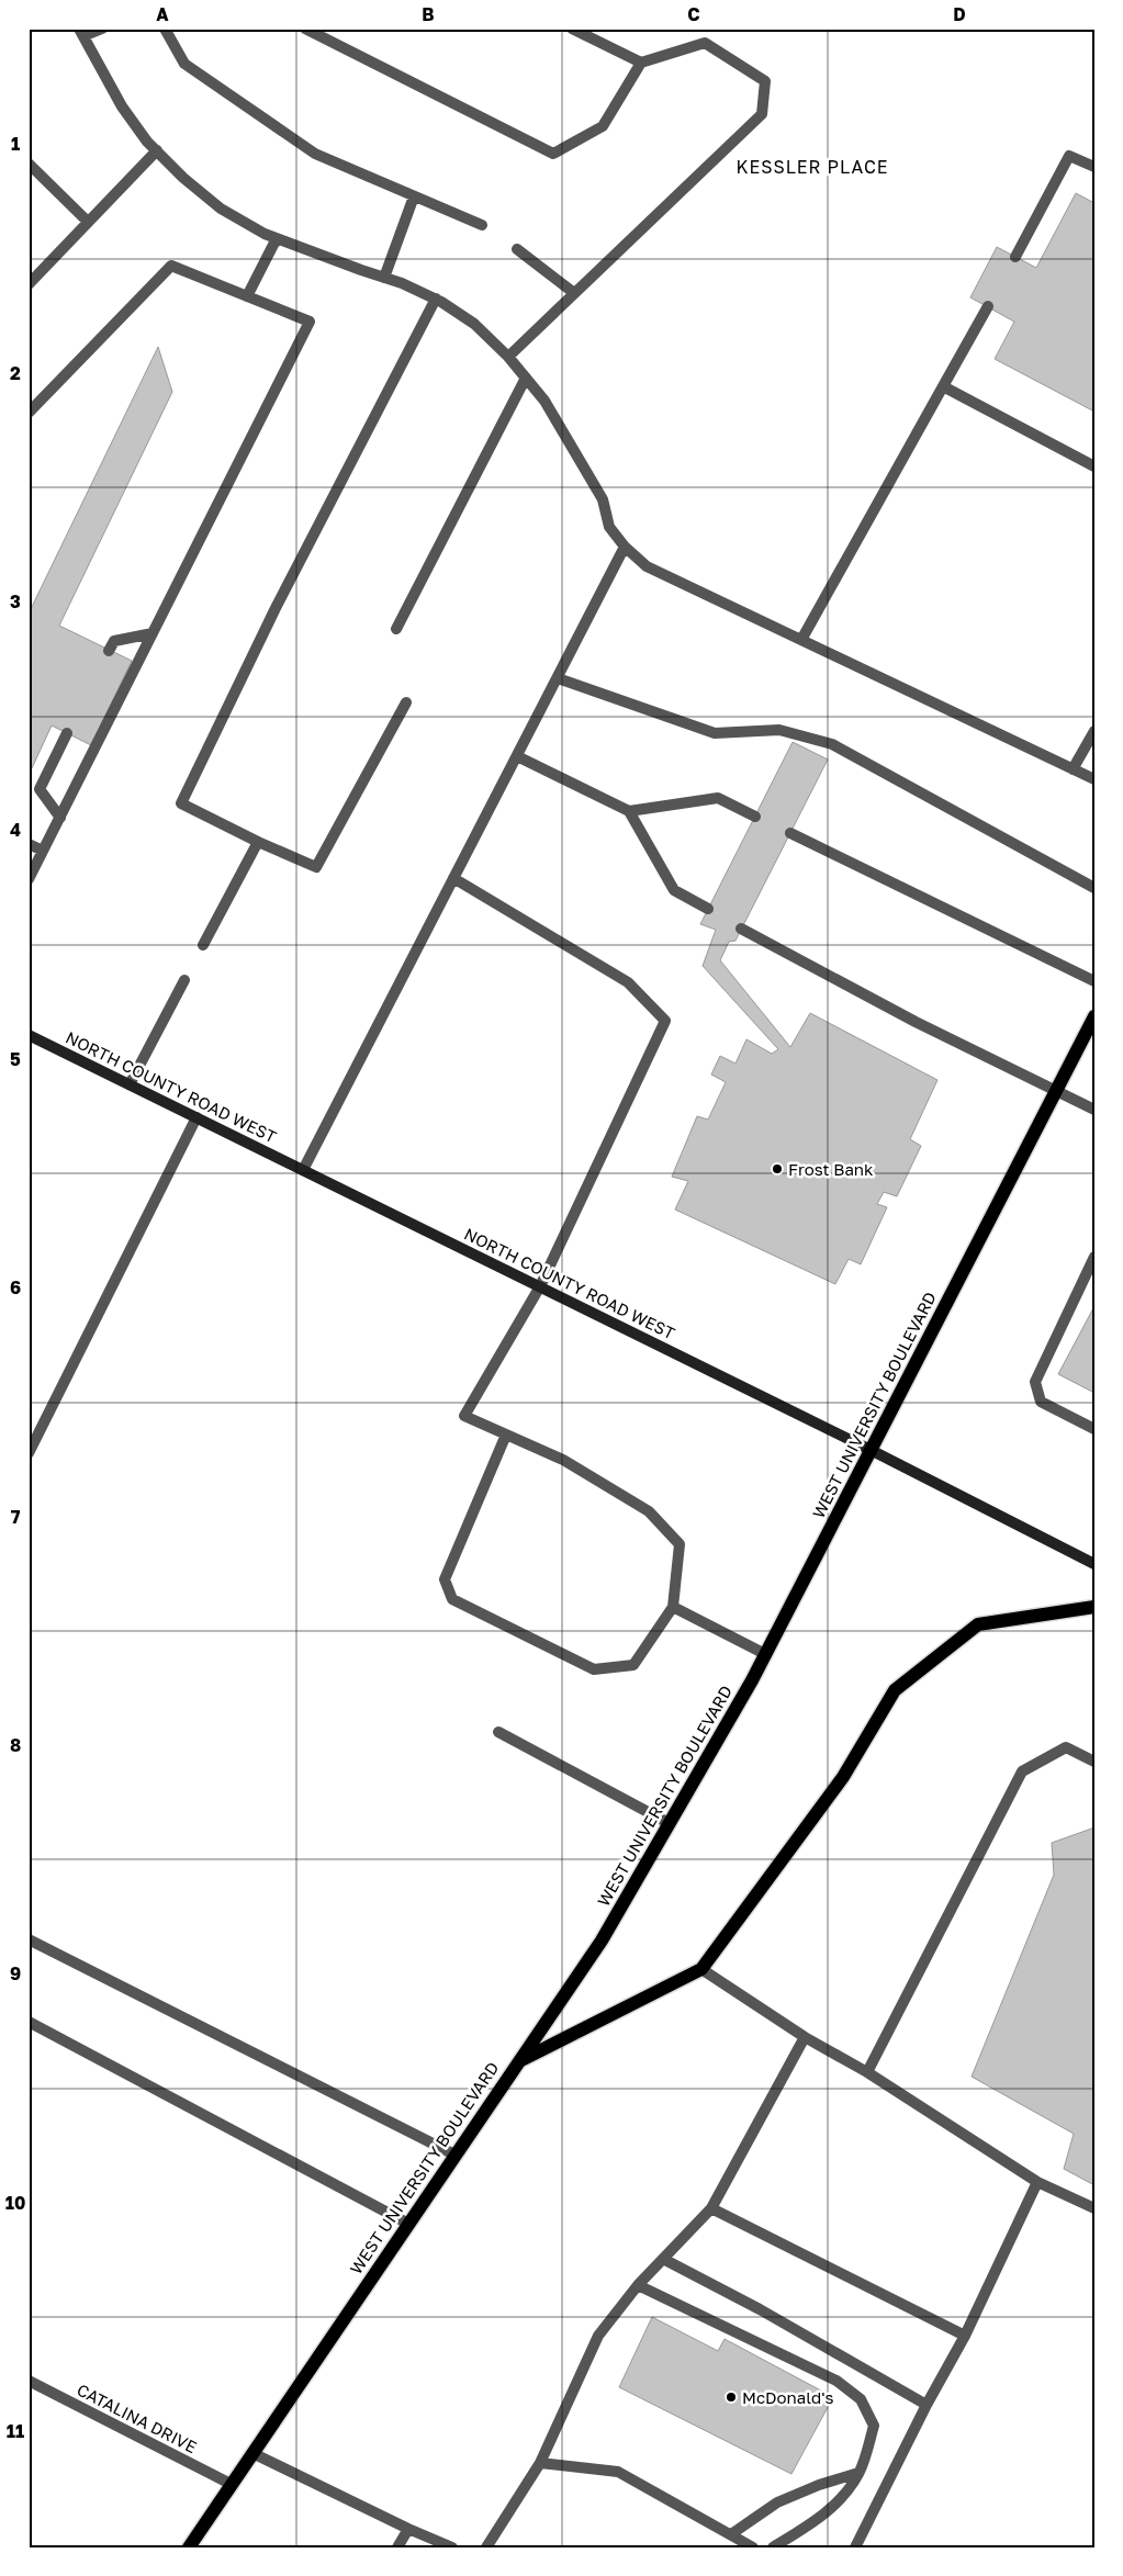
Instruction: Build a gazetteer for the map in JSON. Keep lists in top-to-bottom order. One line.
{"streets":{"main road":["NORTH COUNTY ROAD WEST","WEST UNIVERSITY BOULEVARD"],"street":["CATALINA DRIVE"]},"crossings":[["NORTH COUNTY ROAD WEST","WEST UNIVERSITY BOULEVARD"],["WEST UNIVERSITY BOULEVARD","CATALINA DRIVE"]],"districts":["KESSLER PLACE"],"places":["Frost Bank","McDonald's"],"grid":{"columns":["A","B","C","D"],"rows":["1","2","3","4","5","6","7","8","9","10","11"]}}
